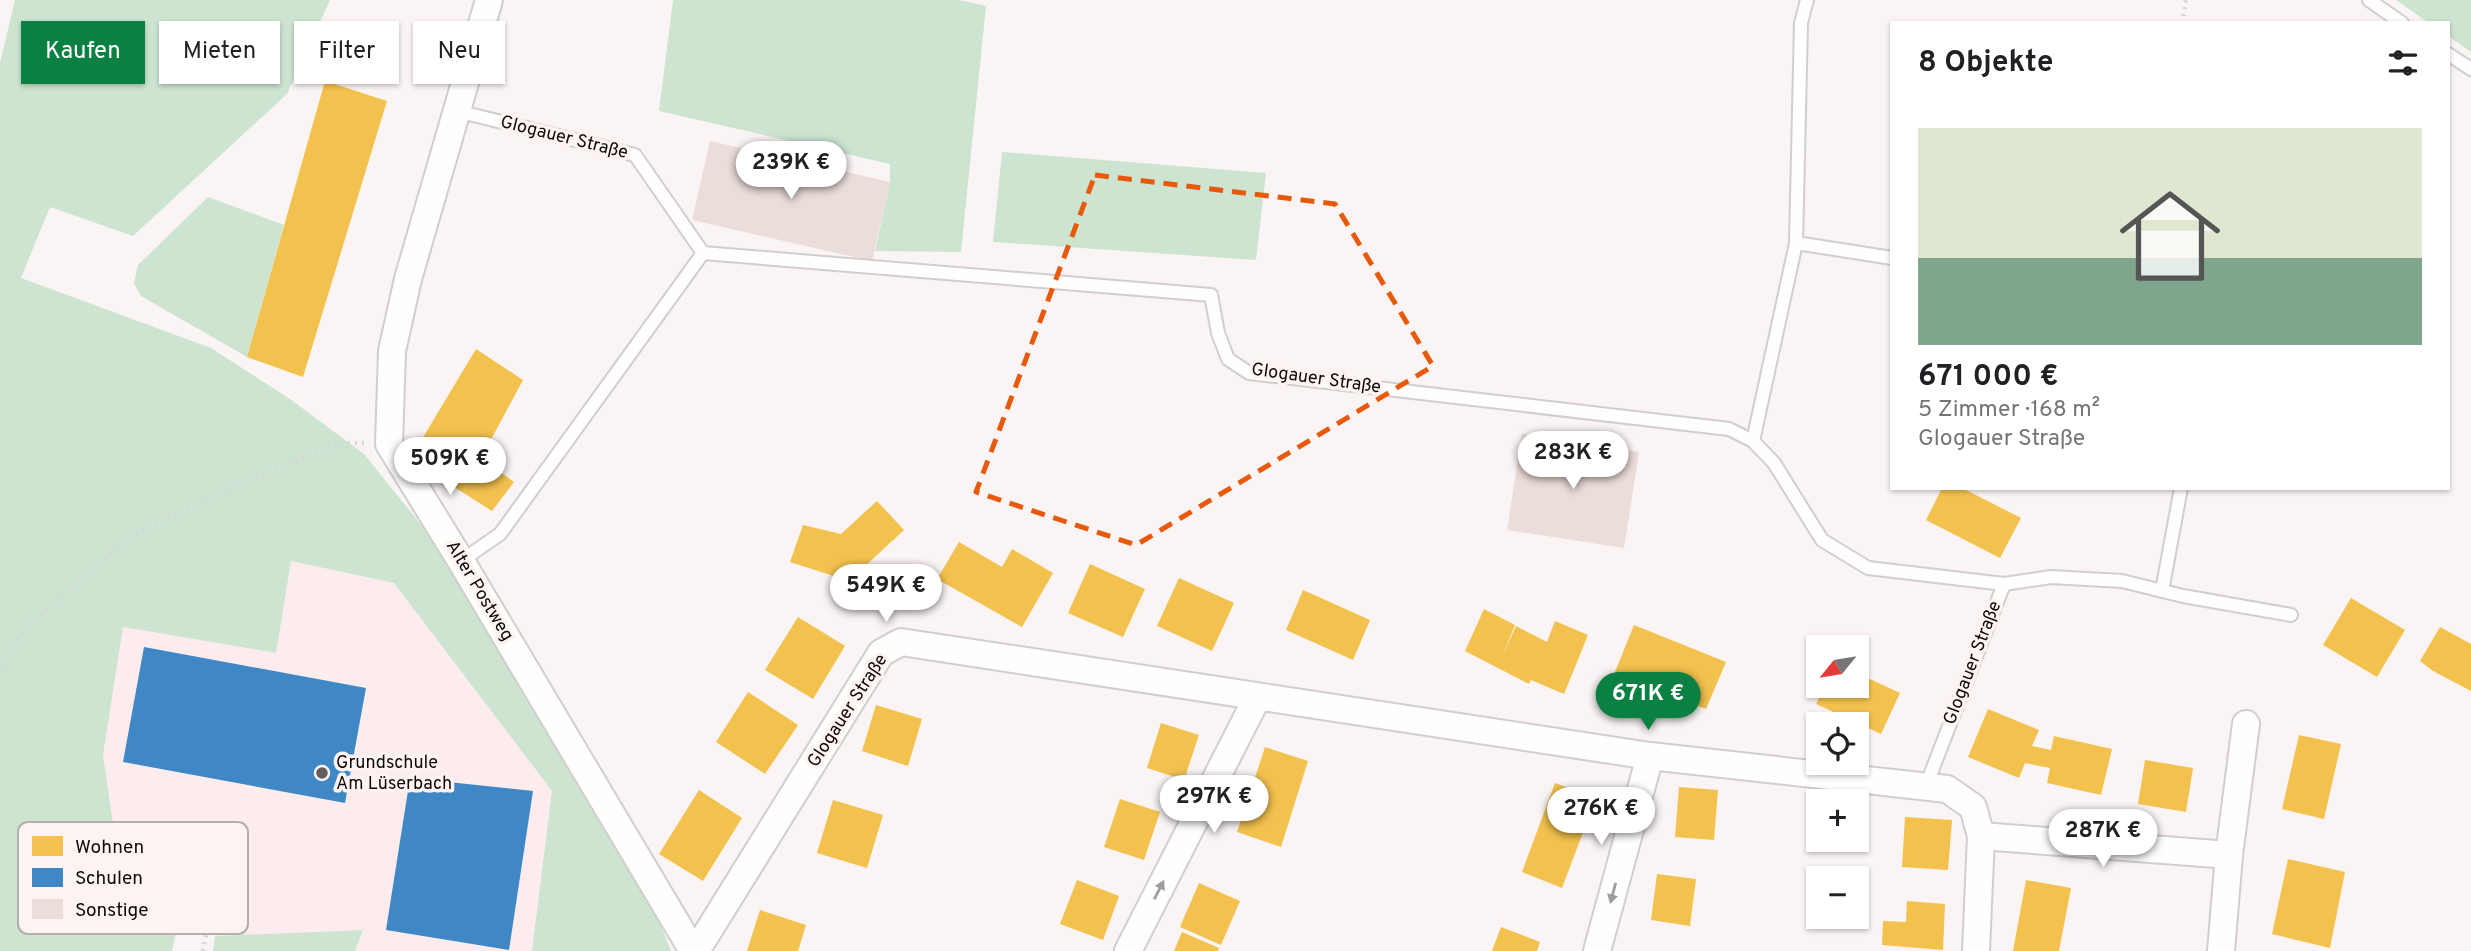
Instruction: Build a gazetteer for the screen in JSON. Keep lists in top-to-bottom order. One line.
{"streets":{"street":["Glogauer Straße","Alter Postweg"]},"crossings":[["Glogauer Straße","Alter Postweg"]],"places":["Grundschule Am Lüserbach"],"legend":["Wohnen","Schulen","Sonstige"],"north":"bottom left","page":{"chip":["Kaufen","Mieten","Filter","Neu"],"heading":"8 Objekte","list":[{"name":"671 000 €","note":"5 Zimmer · 168 m² · Glogauer Straße"}],"price":["239K €","283K €","509K €","549K €","671K €","297K €","276K €","287K €"],"map_buttons":["+","−"]}}
